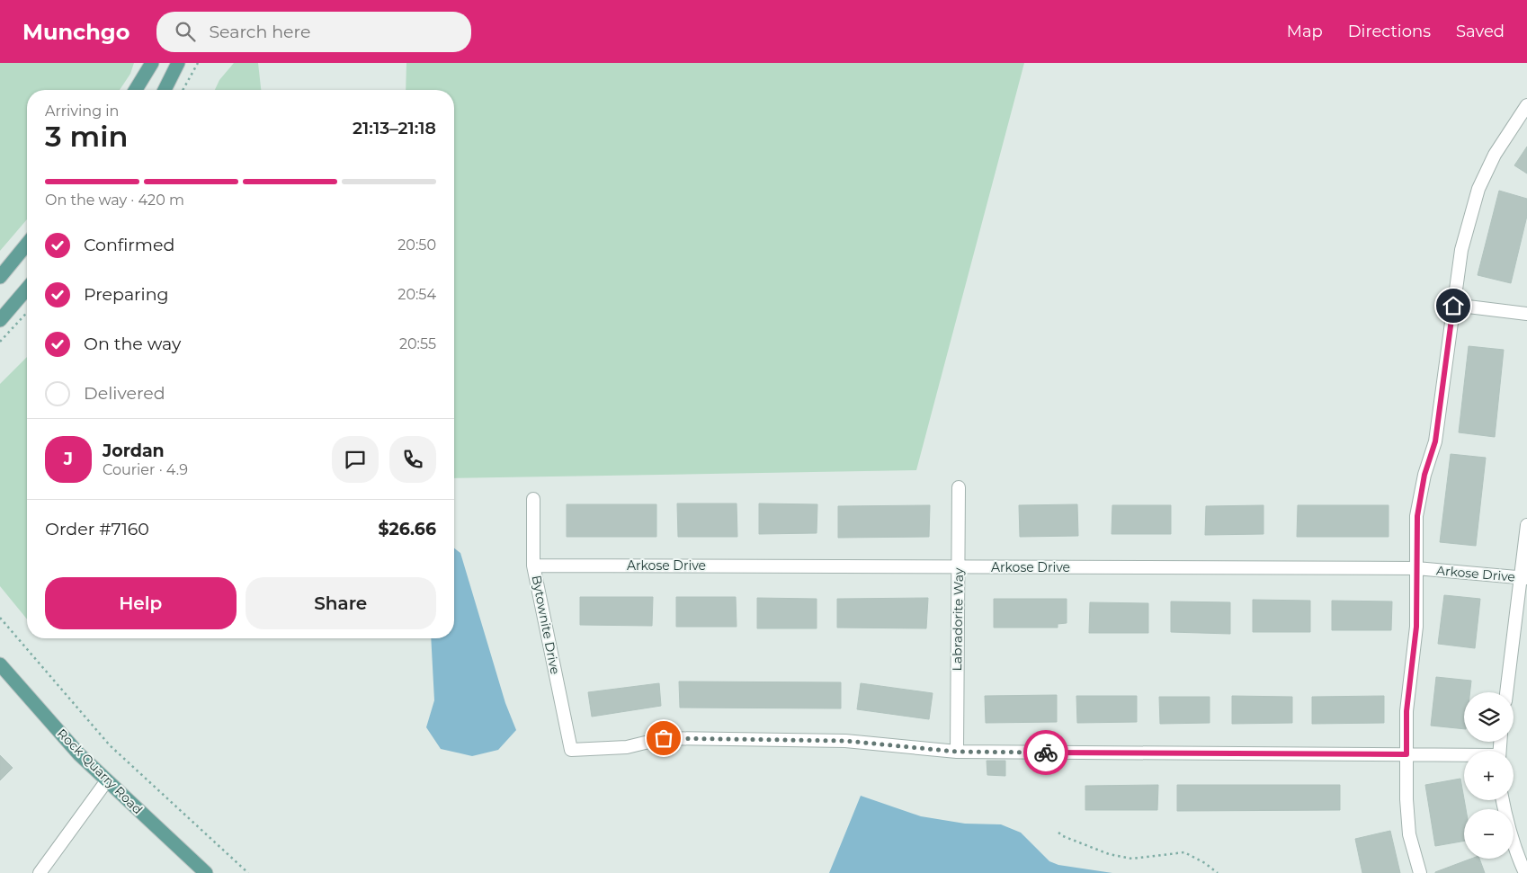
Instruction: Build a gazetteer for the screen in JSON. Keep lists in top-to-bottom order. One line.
{"streets":{"main road":["Rock Quarry Road"],"street":["Arkose Drive","Labradorite Way","Bytownite Drive"]},"crossings":[["Arkose Drive","Labradorite Way"],["Arkose Drive","Bytownite Drive"],["Labradorite Way","Bytownite Drive"]],"page":{"header":"Munchgo","search":"Search here","nav":["Map","Directions","Saved"],"heading":["3 min","Arriving in","21:13–21:18"],"panel":["Jordan","Courier · 4.9","Order #7160","$26.66"],"bar":"On the way · 420 m","list":[["Confirmed","20:50"],["Preparing","20:54"],["On the way","20:55"],"Delivered"],"round":"J","buttons":["Help","Share"],"map_buttons":["+","−"]}}
